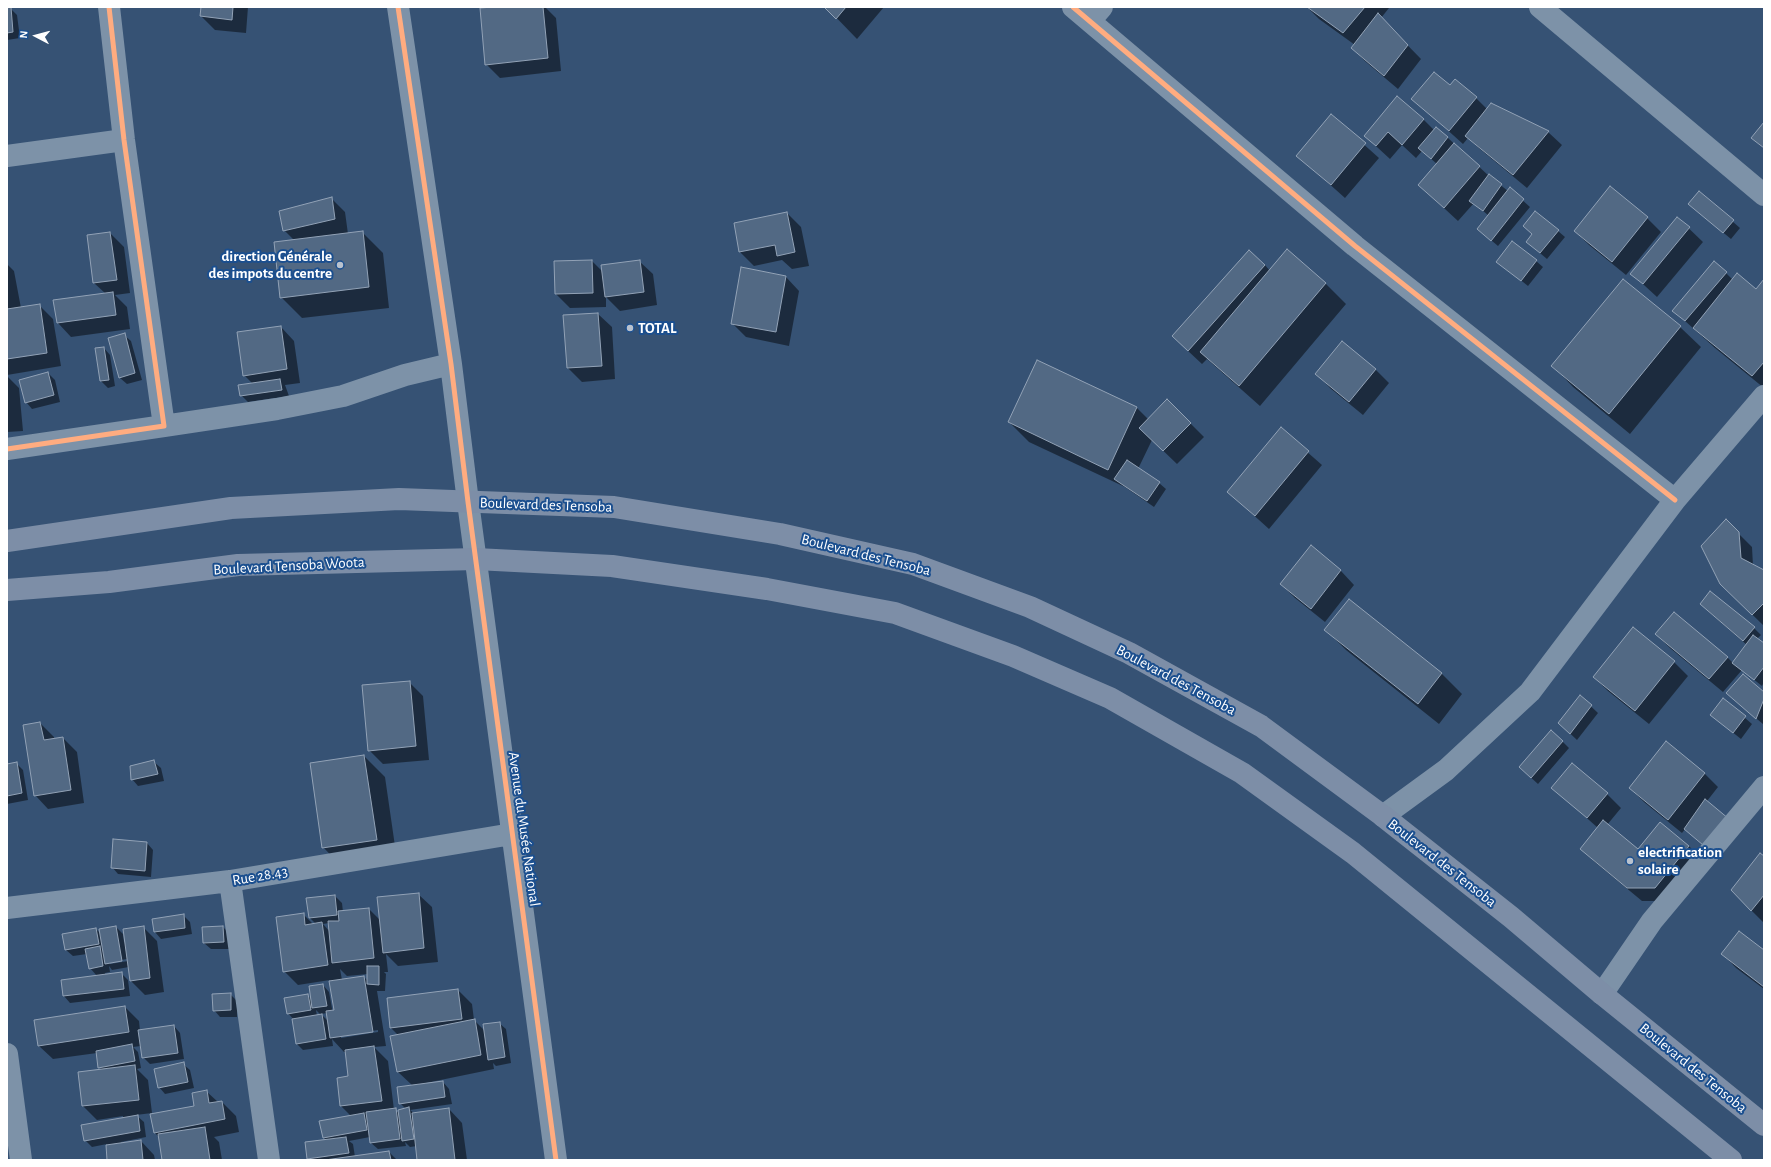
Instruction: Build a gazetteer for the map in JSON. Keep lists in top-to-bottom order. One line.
{"streets":{"main road":["Boulevard des Tensoba","Boulevard Tensoba Woota"],"street":["Avenue du Musée National","Rue 28.43"]},"crossings":[["Boulevard des Tensoba","Avenue du Musée National"],["Boulevard Tensoba Woota","Avenue du Musée National"],["Avenue du Musée National","Rue 28.43"]],"places":["direction Générale des impots du centre","TOTAL","electrification solaire"],"north":"left"}
